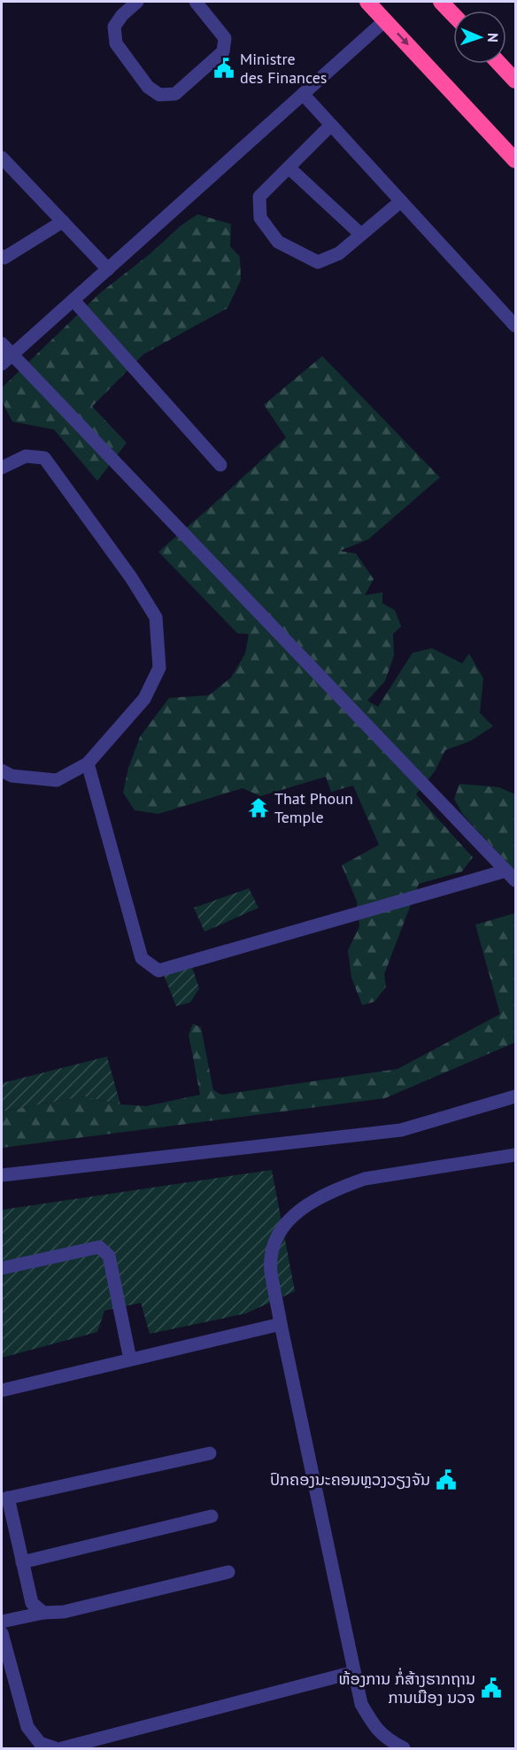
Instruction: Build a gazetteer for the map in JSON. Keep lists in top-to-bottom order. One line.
{"places":{"public building":["Ministre des Finances","ປົກຄອງນະຄອນຫຼວງວຽງຈັນ","ຫ້ອງການ ກໍ່ສ້າງຮາກຖານ ການເມືອງ ນວຈ"],"temple":["That Phoun Temple"]},"north":"right"}
